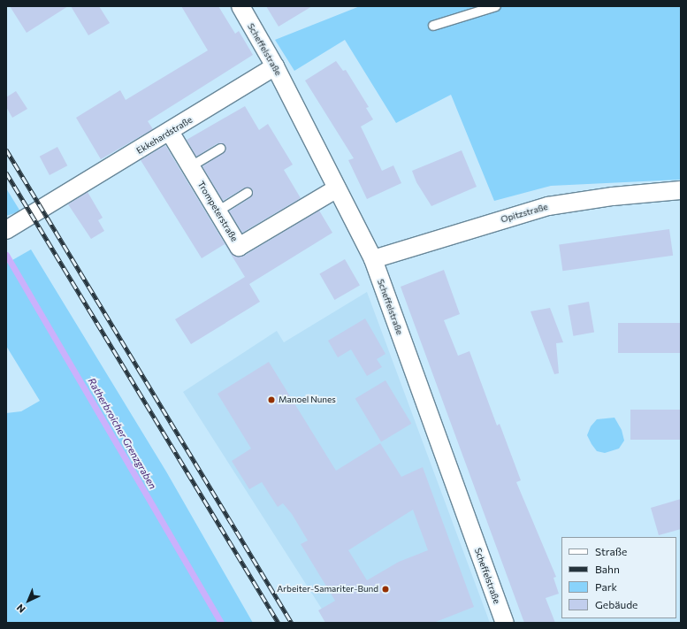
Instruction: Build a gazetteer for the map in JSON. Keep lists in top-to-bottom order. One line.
{"streets":{"street":["Scheffelstraße","Ekkehardstraße","Trompeterstraße","Opitzstraße"]},"crossings":[["Scheffelstraße","Ekkehardstraße"],["Scheffelstraße","Trompeterstraße"],["Scheffelstraße","Opitzstraße"],["Ekkehardstraße","Trompeterstraße"]],"water":["Ratherbroicher Grenzgraben"],"places":["Manoel Nunes","Arbeiter-Samariter-Bund"],"legend":["Straße","Bahn","Park","Gebäude"],"north":"bottom left"}
